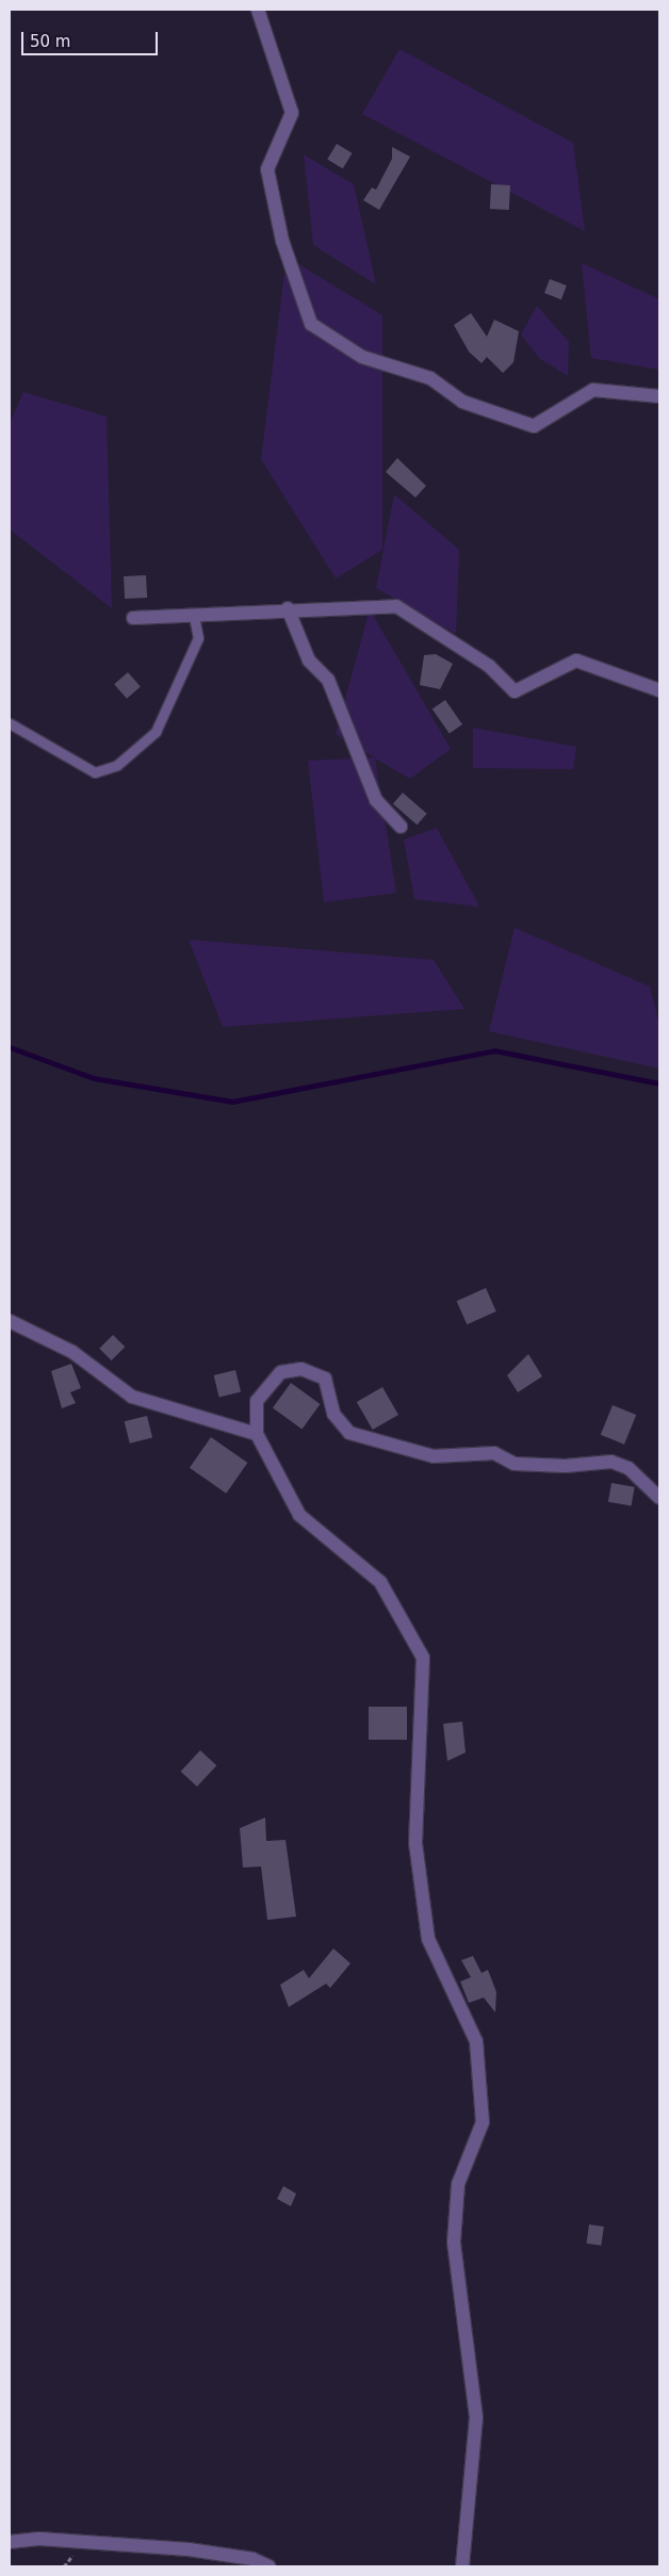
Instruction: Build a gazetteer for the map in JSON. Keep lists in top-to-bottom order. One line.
{"scale_bar":"50 m"}
